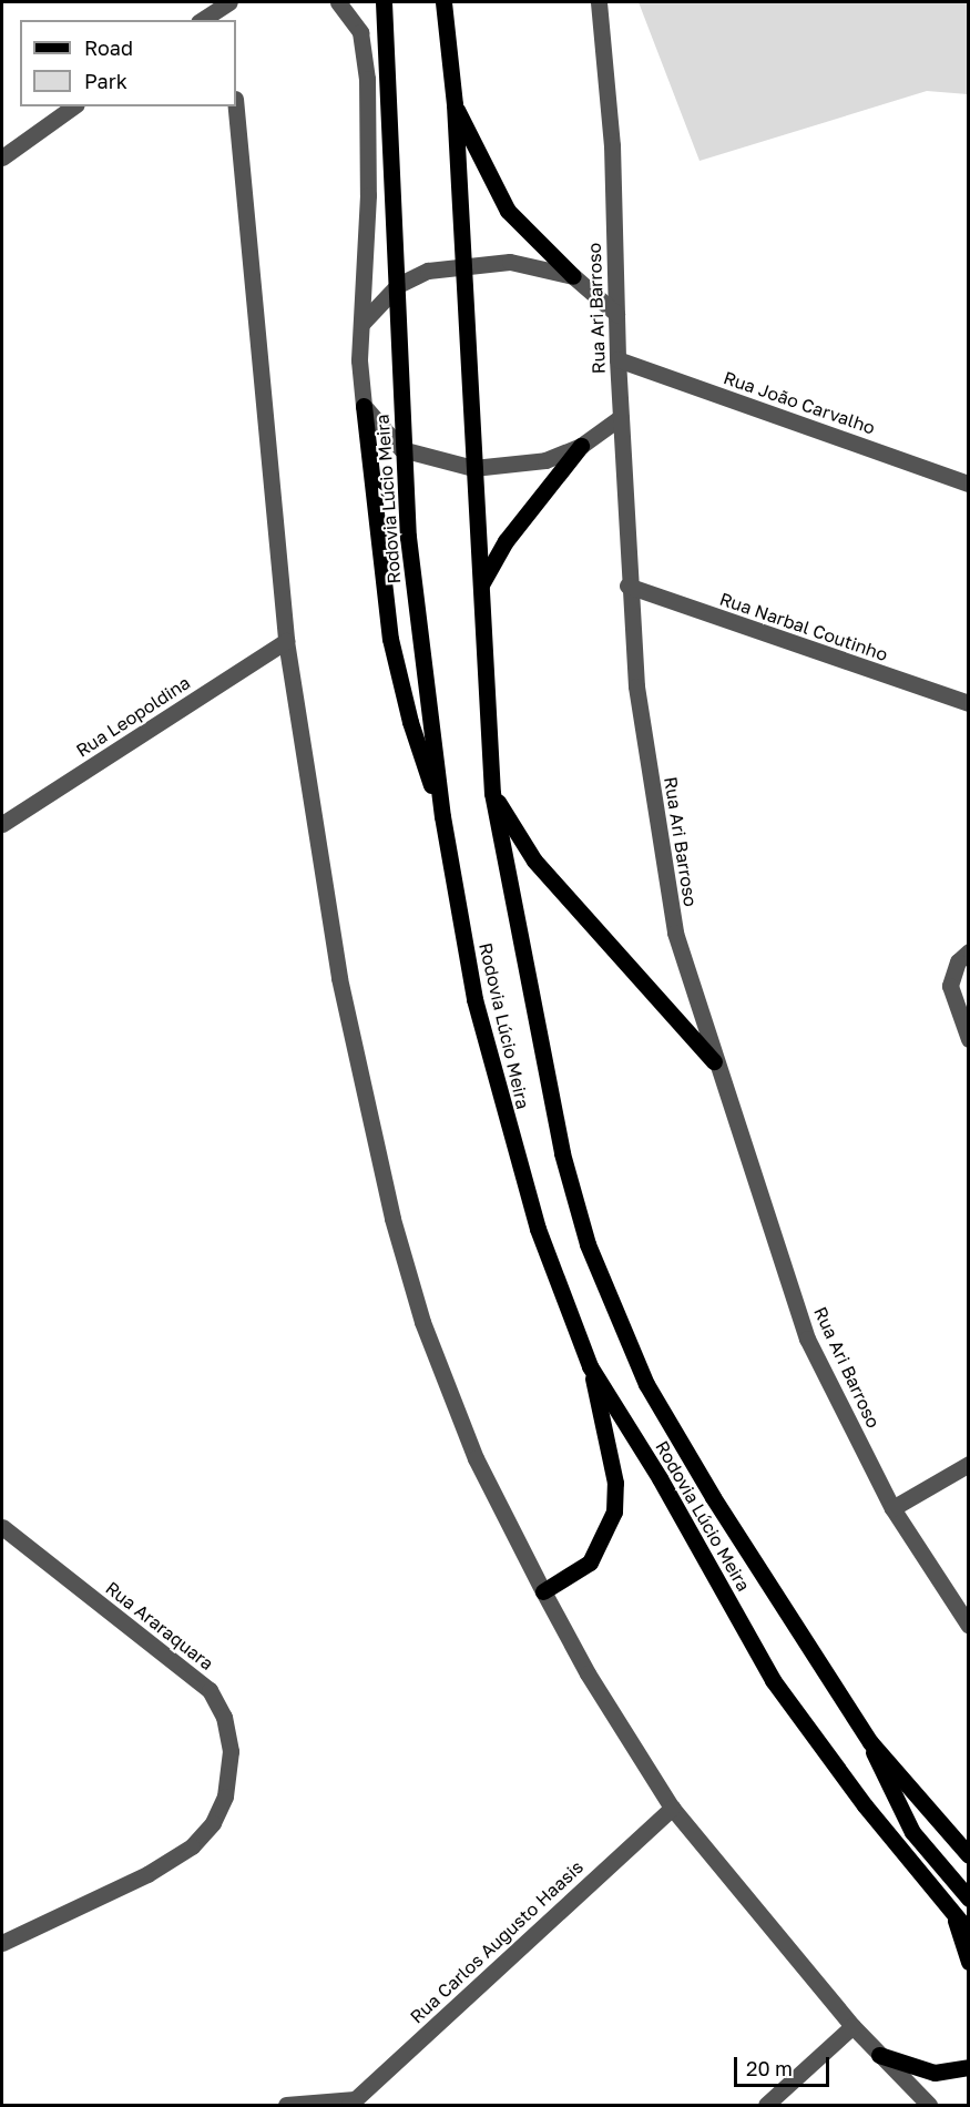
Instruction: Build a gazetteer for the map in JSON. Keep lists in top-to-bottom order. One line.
{"streets":{"main road":["Rodovia Lúcio Meira"],"street":["Rua Ari Barroso","Rua João Carvalho","Rua Narbal Coutinho","Rua Leopoldina","Rua Araraquara","Rua Carlos Augusto Haasis"]},"crossings":[["Rua Ari Barroso","Rua João Carvalho"],["Rua Ari Barroso","Rua Narbal Coutinho"]],"legend":["Road","Park"],"scale_bar":"20 m"}
